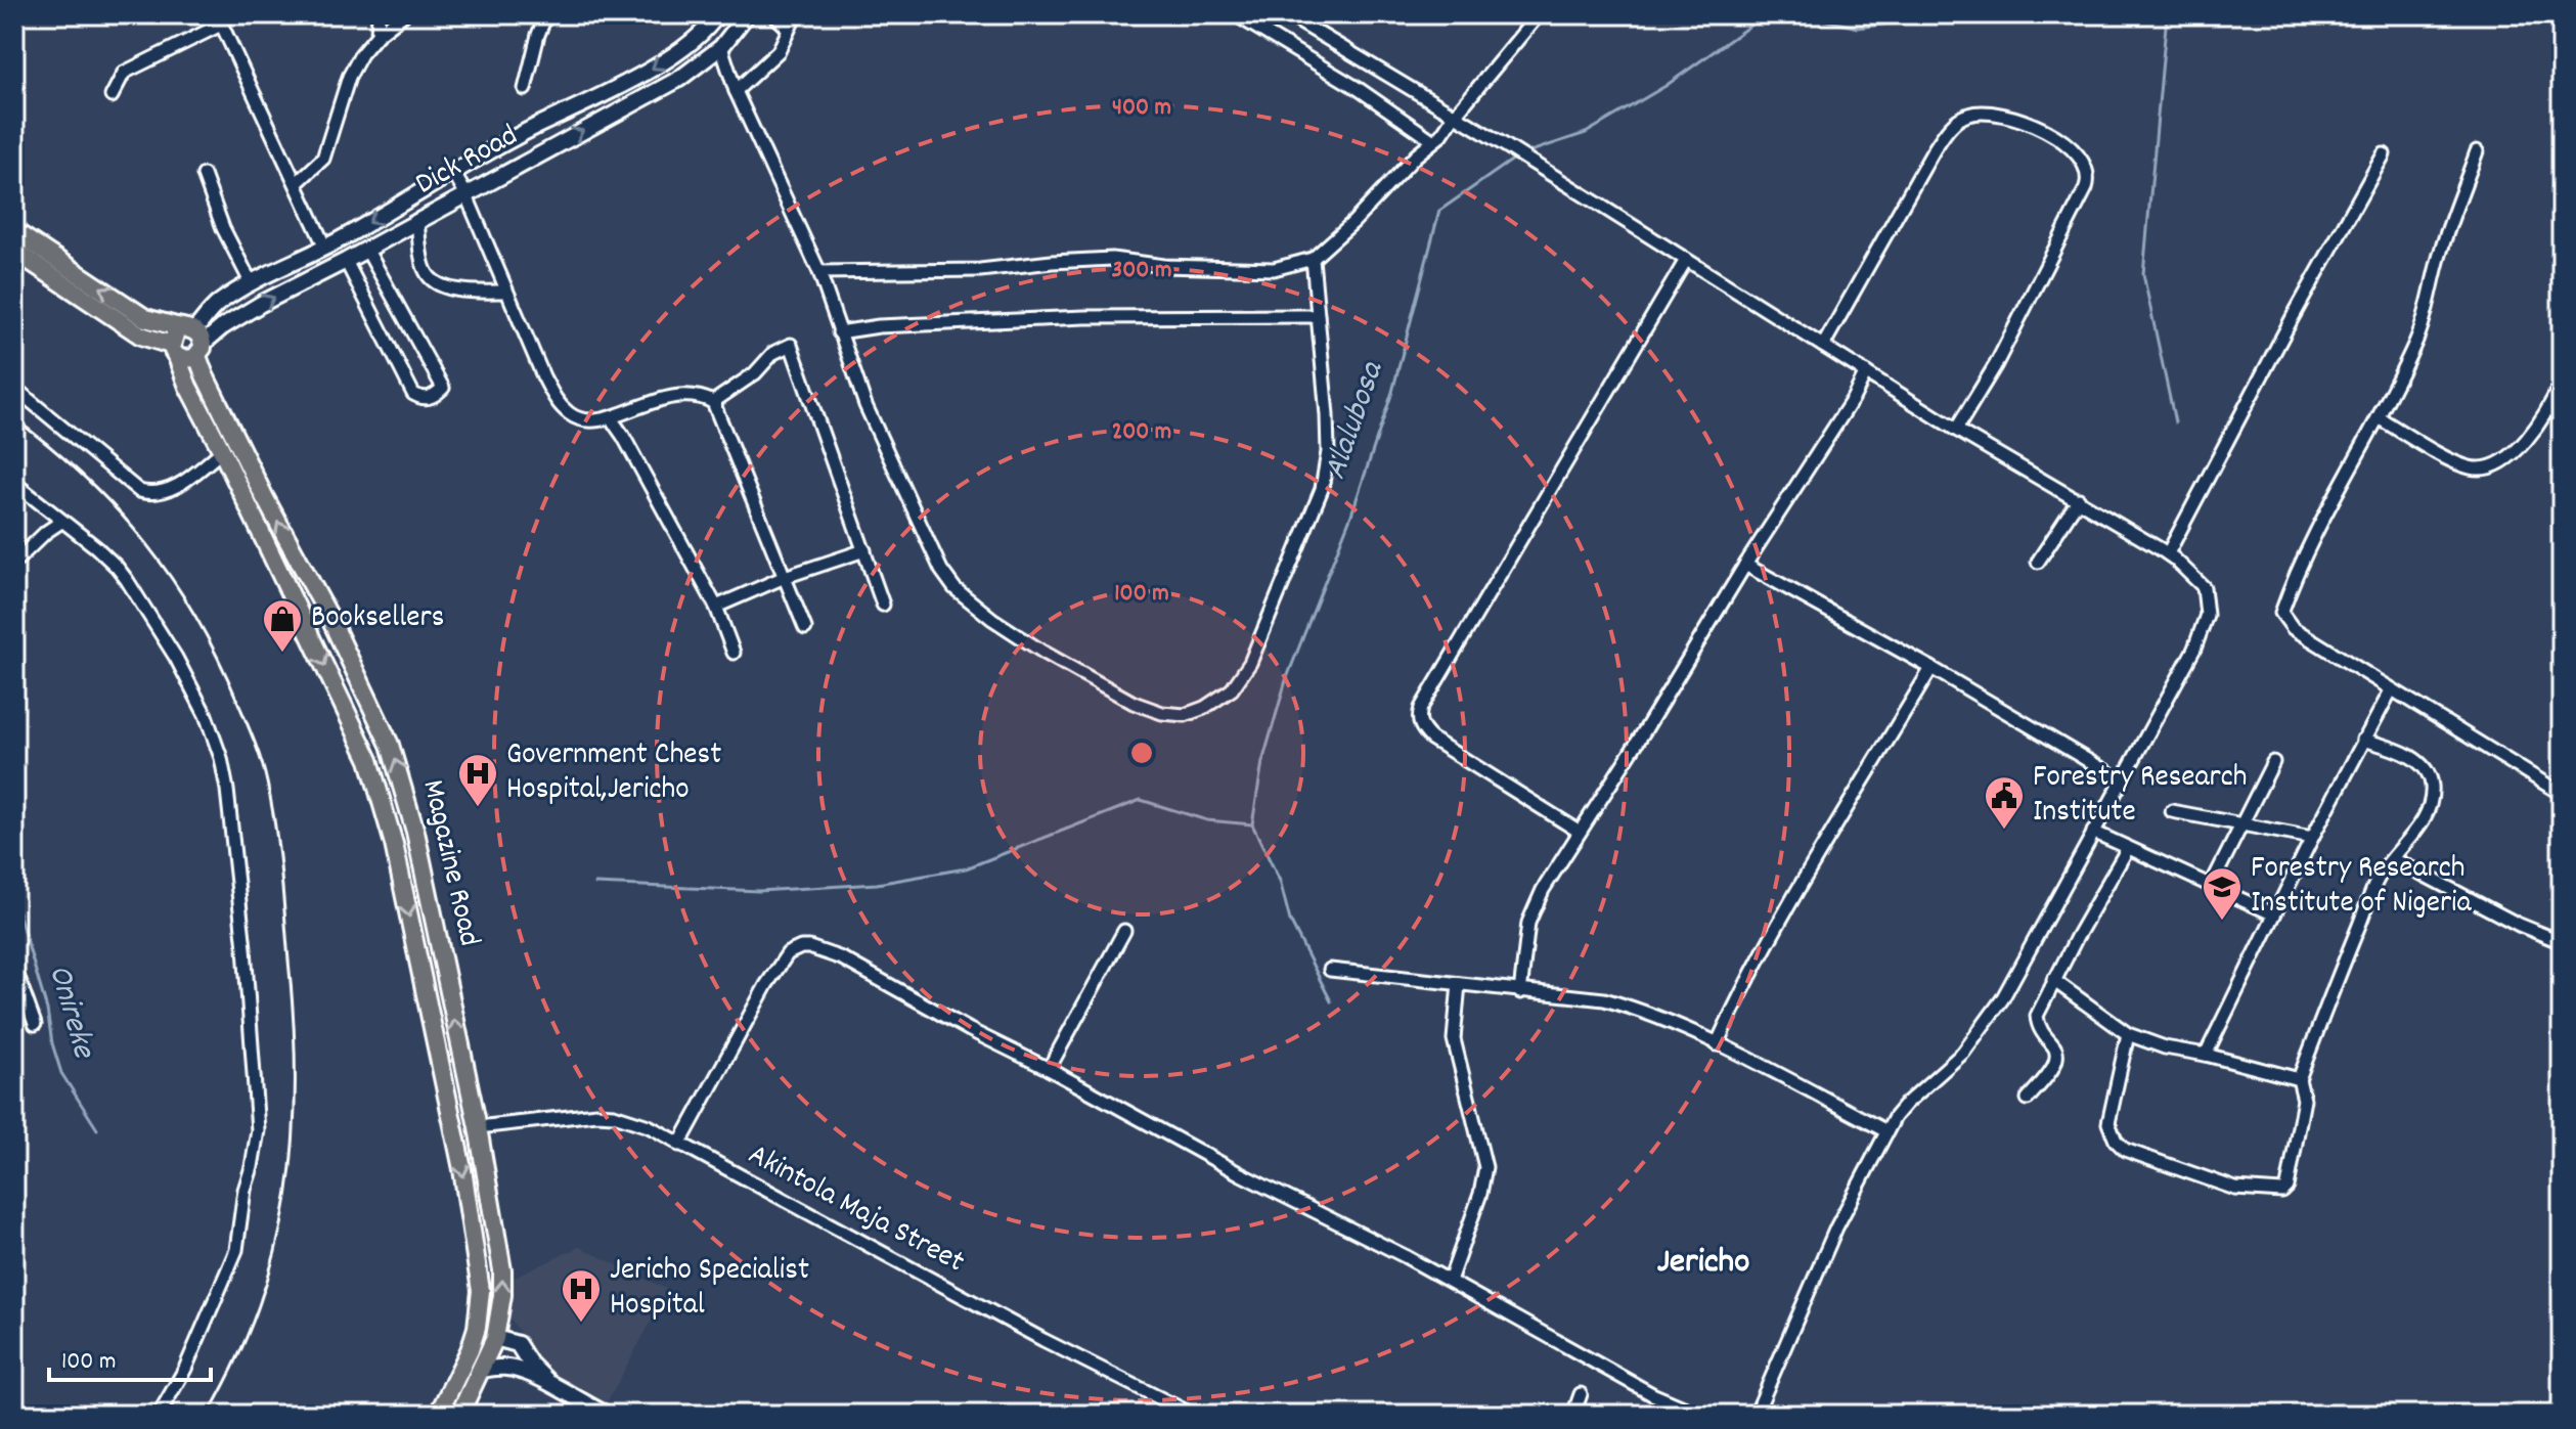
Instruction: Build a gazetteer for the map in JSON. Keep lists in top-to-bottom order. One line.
{"streets":{"main road":["Dick Road","Magazine Road"],"street":["Akintola Maja Street"]},"crossings":[["Dick Road","Magazine Road"],["Magazine Road","Akintola Maja Street"]],"districts":["Jericho"],"water":["Alalubosa","Onireke"],"places":{"shop":["Booksellers"],"hospital":["Government Chest Hospital,Jericho","Jericho Specialist Hospital"],"public building":["Forestry Research Institute"],"school or university":["Forestry Research Institute of Nigeria"]},"scale_bar":"100 m","rings":["400 m","300 m","200 m","100 m"]}
